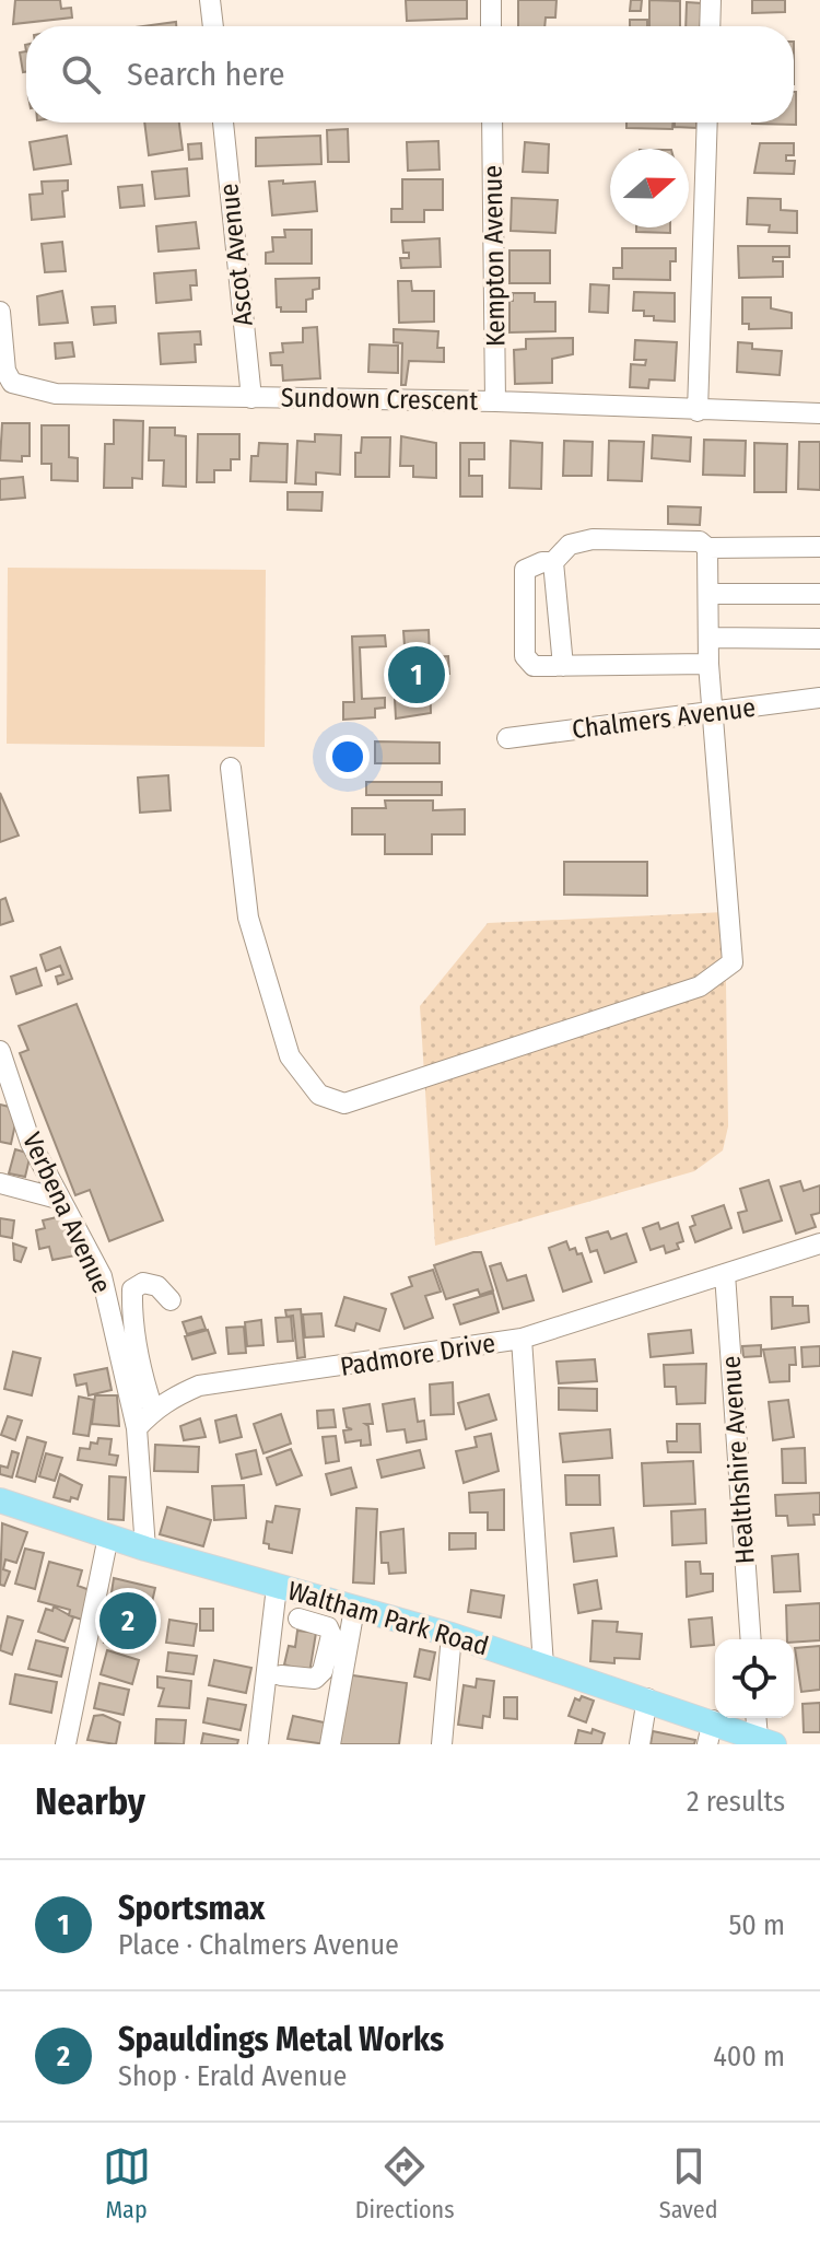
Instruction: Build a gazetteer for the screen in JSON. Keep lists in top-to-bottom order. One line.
{"streets":{"main road":["Waltham Park Road"],"street":["Ascot Avenue","Kempton Avenue","Sundown Crescent","Chalmers Avenue","Verbena Avenue","Padmore Drive","Healthshire Avenue"]},"crossings":[["Ascot Avenue","Sundown Crescent"],["Kempton Avenue","Sundown Crescent"],["Verbena Avenue","Padmore Drive"],["Padmore Drive","Healthshire Avenue"]],"north":"right","page":{"search":"Search here","pins":["1","2"],"heading":["Nearby","2 results"],"list":[{"mark":"1","name":"Sportsmax","note":"Place · Chalmers Avenue","value":"50 m"},{"mark":"2","name":"Spauldings Metal Works","note":"Shop · Erald Avenue","value":"400 m"}],"nav":["Map","Directions","Saved"]}}
